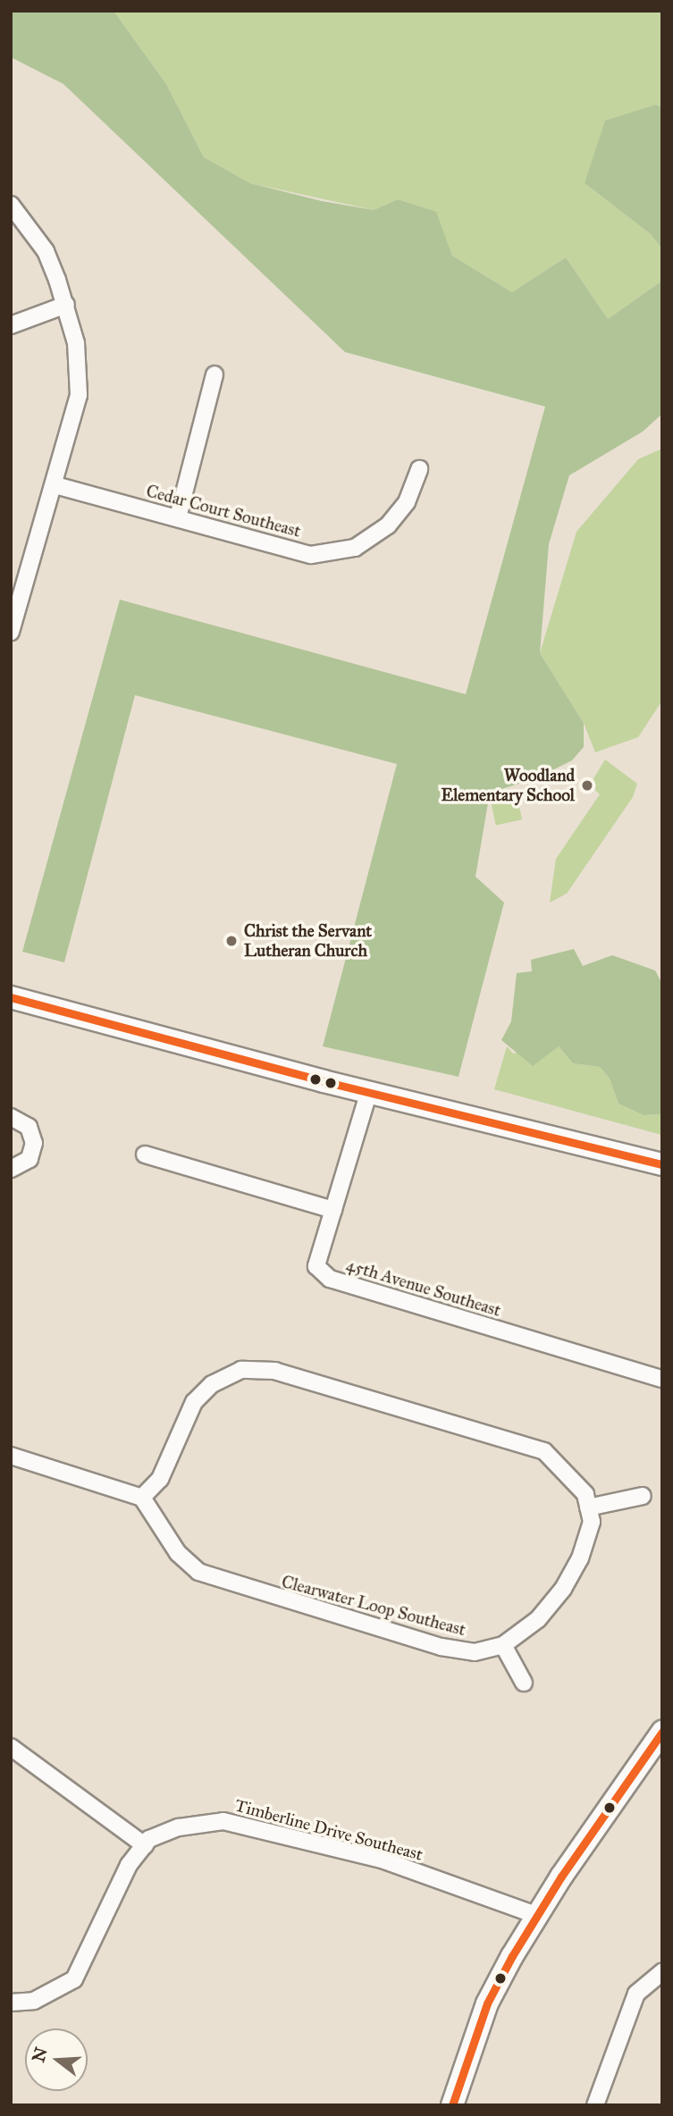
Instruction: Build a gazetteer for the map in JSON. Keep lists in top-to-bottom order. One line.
{"streets":{"street":["Cedar Court Southeast","45th Avenue Southeast","Clearwater Loop Southeast","Timberline Drive Southeast"]},"places":["Woodland Elementary School","Christ the Servant Lutheran Church"],"north":"left"}
